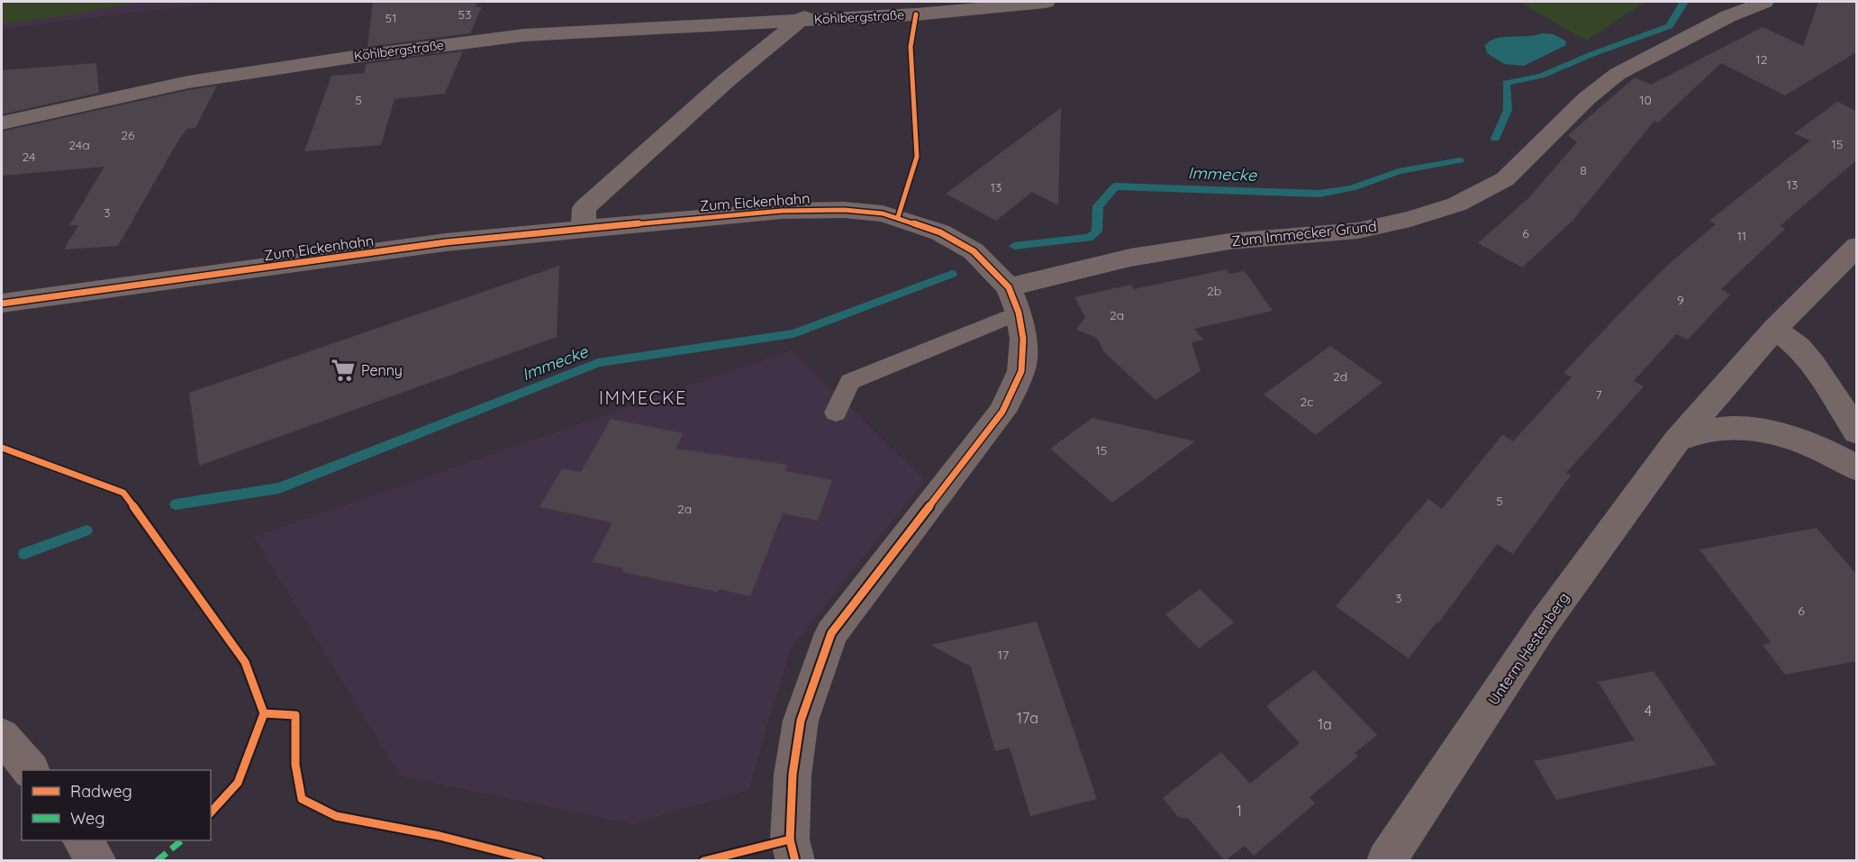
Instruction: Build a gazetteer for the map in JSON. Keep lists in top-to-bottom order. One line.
{"streets":{"street":["Kohlbergstraße","Zum Eickenhahn","Zum Immecker Grund","Unterm Hestenberg"]},"crossings":[["Kohlbergstraße","Zum Eickenhahn"],["Zum Eickenhahn","Zum Immecker Grund"]],"districts":["IMMECKE"],"water":["Immecke"],"places":{"supermarket":["Penny"]},"house_numbers":["53","51","12","5","10","26","15","24a","24","8","13","13","3","6","11","2b","9","2a","2d","7","2c","15","5","2a","3","6","17","4","17a","1a","1"],"legend":["Radweg","Weg"]}
